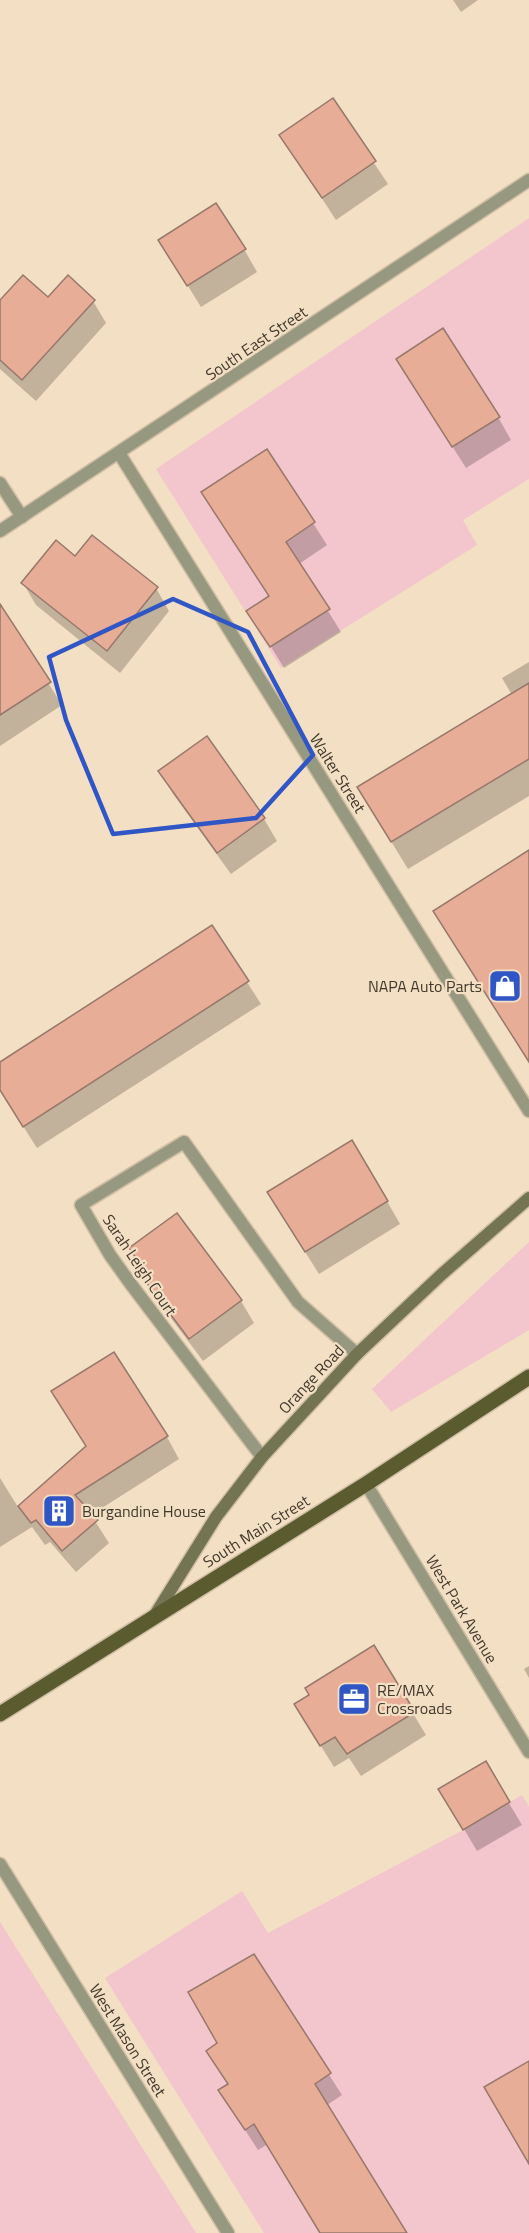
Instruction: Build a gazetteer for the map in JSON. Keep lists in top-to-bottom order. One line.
{"streets":{"main road":["Orange Road","South Main Street"],"street":["South East Street","Walter Street","Sarah Leigh Court","West Park Avenue","West Mason Street"]},"crossings":[["South East Street","Walter Street"],["Sarah Leigh Court","Orange Road"],["Orange Road","South Main Street"],["South Main Street","West Park Avenue"]],"places":{"shop":["NAPA Auto Parts"],"building":["Burgandine House"],"office":["RE/MAX Crossroads"]}}
